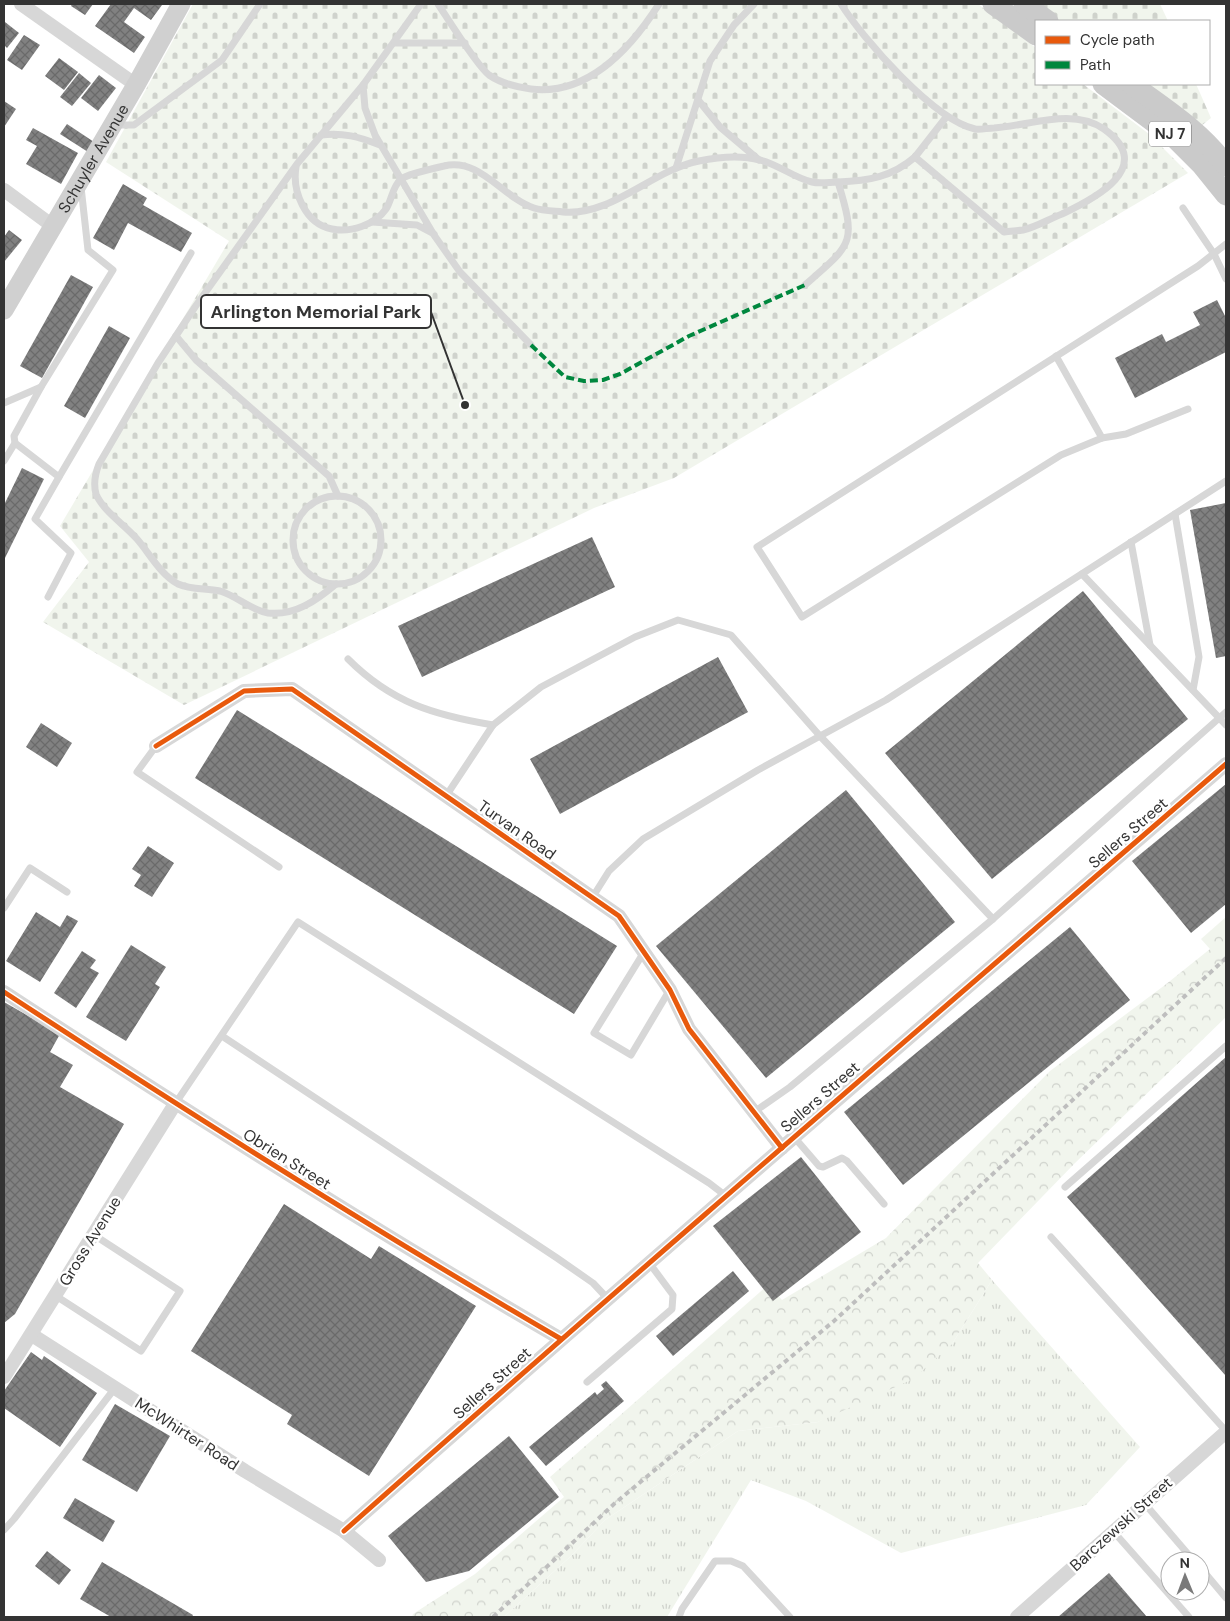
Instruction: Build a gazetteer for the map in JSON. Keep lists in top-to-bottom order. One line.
{"streets":{"main road":["NJ 7","Schuyler Avenue"],"street":["Turvan Road","Sellers Street","Obrien Street","Gross Avenue","McWhirter Road","Barczewski Street"]},"crossings":[["Turvan Road","Sellers Street"],["Sellers Street","Obrien Street"],["Sellers Street","McWhirter Road"],["Obrien Street","Gross Avenue"],["Gross Avenue","McWhirter Road"]],"places":["Arlington Memorial Park"],"legend":["Cycle path","Path"],"north":"top"}
